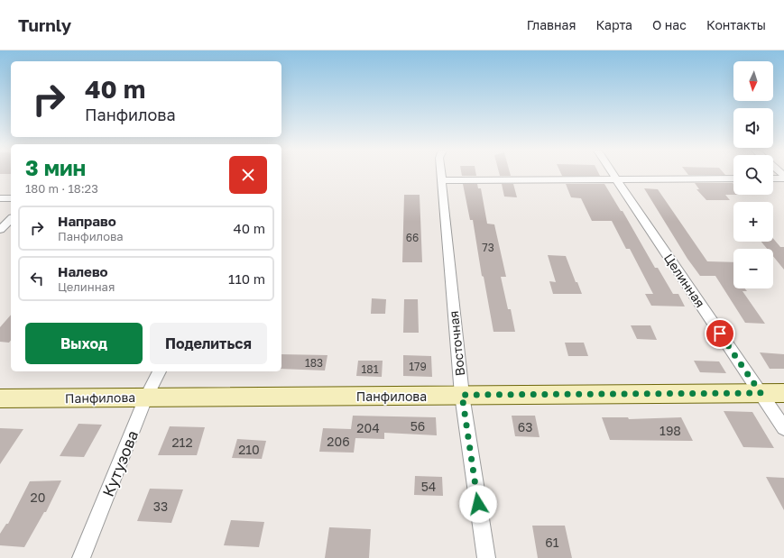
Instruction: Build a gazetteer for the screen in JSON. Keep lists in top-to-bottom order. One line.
{"streets":{"street":["Целинная","Восточная","Панфилова","Кутузова"]},"crossings":[["Целинная","Панфилова"],["Восточная","Панфилова"],["Панфилова","Кутузова"]],"house_numbers":["66","73","183","179","181","56","63","204","198","206","212","210","54","20","33","61"],"north":"bottom","page":{"header":"Turnly","nav":["Главная","Карта","О нас","Контакты"],"map_buttons":["+","−"],"turn":["40 m","Панфилова"],"heading":["3 мин","180 m · 18:23"],"list":[{"name":"Направо","note":"Панфилова","value":"40 m"},{"name":"Налево","note":"Целинная","value":"110 m"}],"buttons":["Выход","Поделиться"]}}
